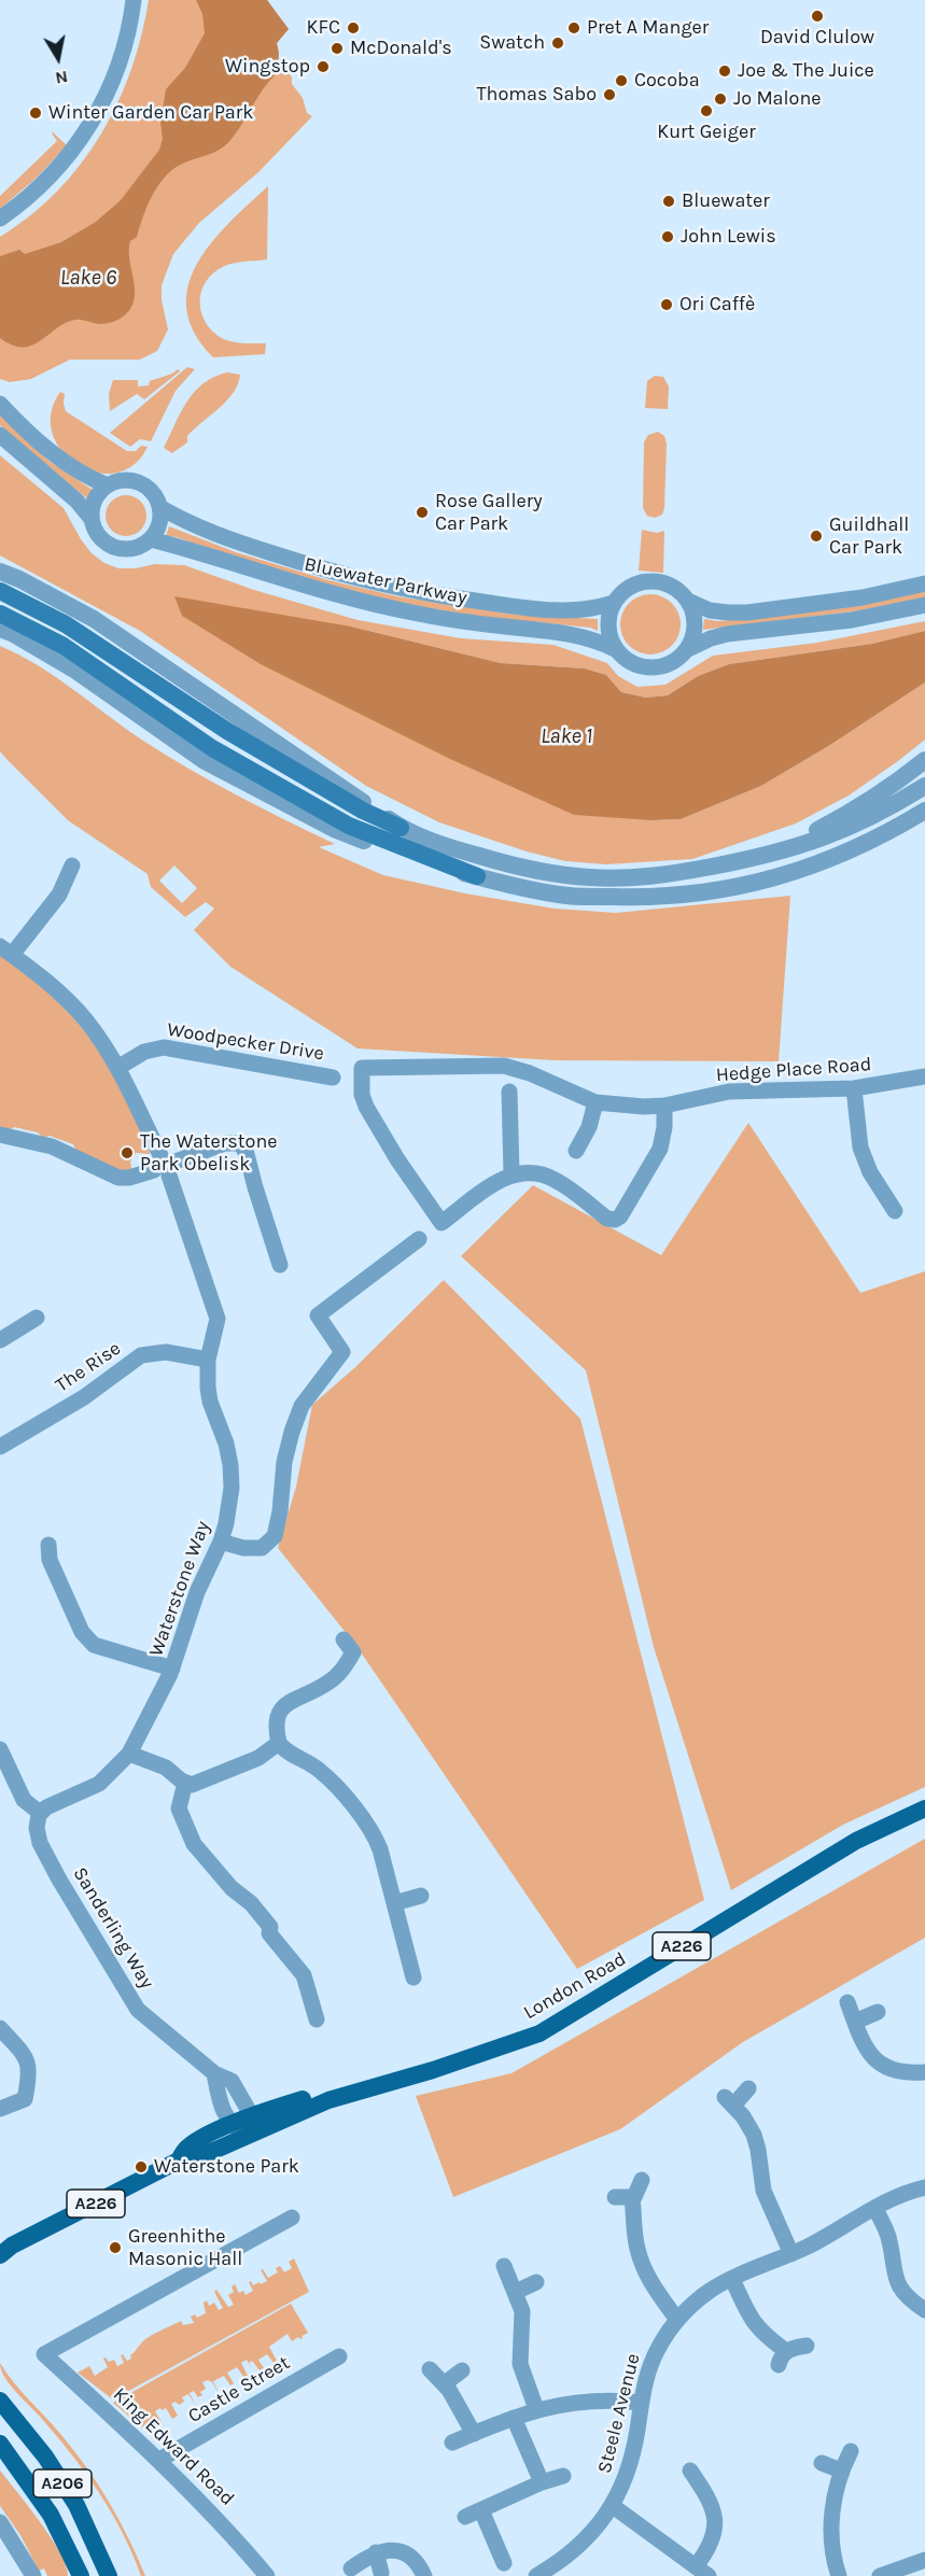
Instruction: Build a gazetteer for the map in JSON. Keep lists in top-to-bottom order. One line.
{"streets":{"main road":["A226","London Road","A206"],"street":["Bluewater Parkway","Woodpecker Drive","Hedge Place Road","The Rise","Waterstone Way","Sanderling Way","Castle Street","Steele Avenue","King Edward Road"]},"crossings":[["Woodpecker Drive","Waterstone Way"],["The Rise","Waterstone Way"],["Waterstone Way","Sanderling Way"],["Sanderling Way","London Road"],["Castle Street","King Edward Road"]],"water":["Lake 6","Lake 1"],"places":["David Clulow","KFC","Pret A Manger","Swatch","McDonald's","Wingstop","Joe & The Juice","Cocoba","Thomas Sabo","Jo Malone","Kurt Geiger","Winter Garden Car Park","Bluewater","John Lewis","Ori Caffè","Rose Gallery Car Park","Guildhall Car Park","The Waterstone Park Obelisk","Waterstone Park","Greenhithe Masonic Hall"],"north":"bottom"}
